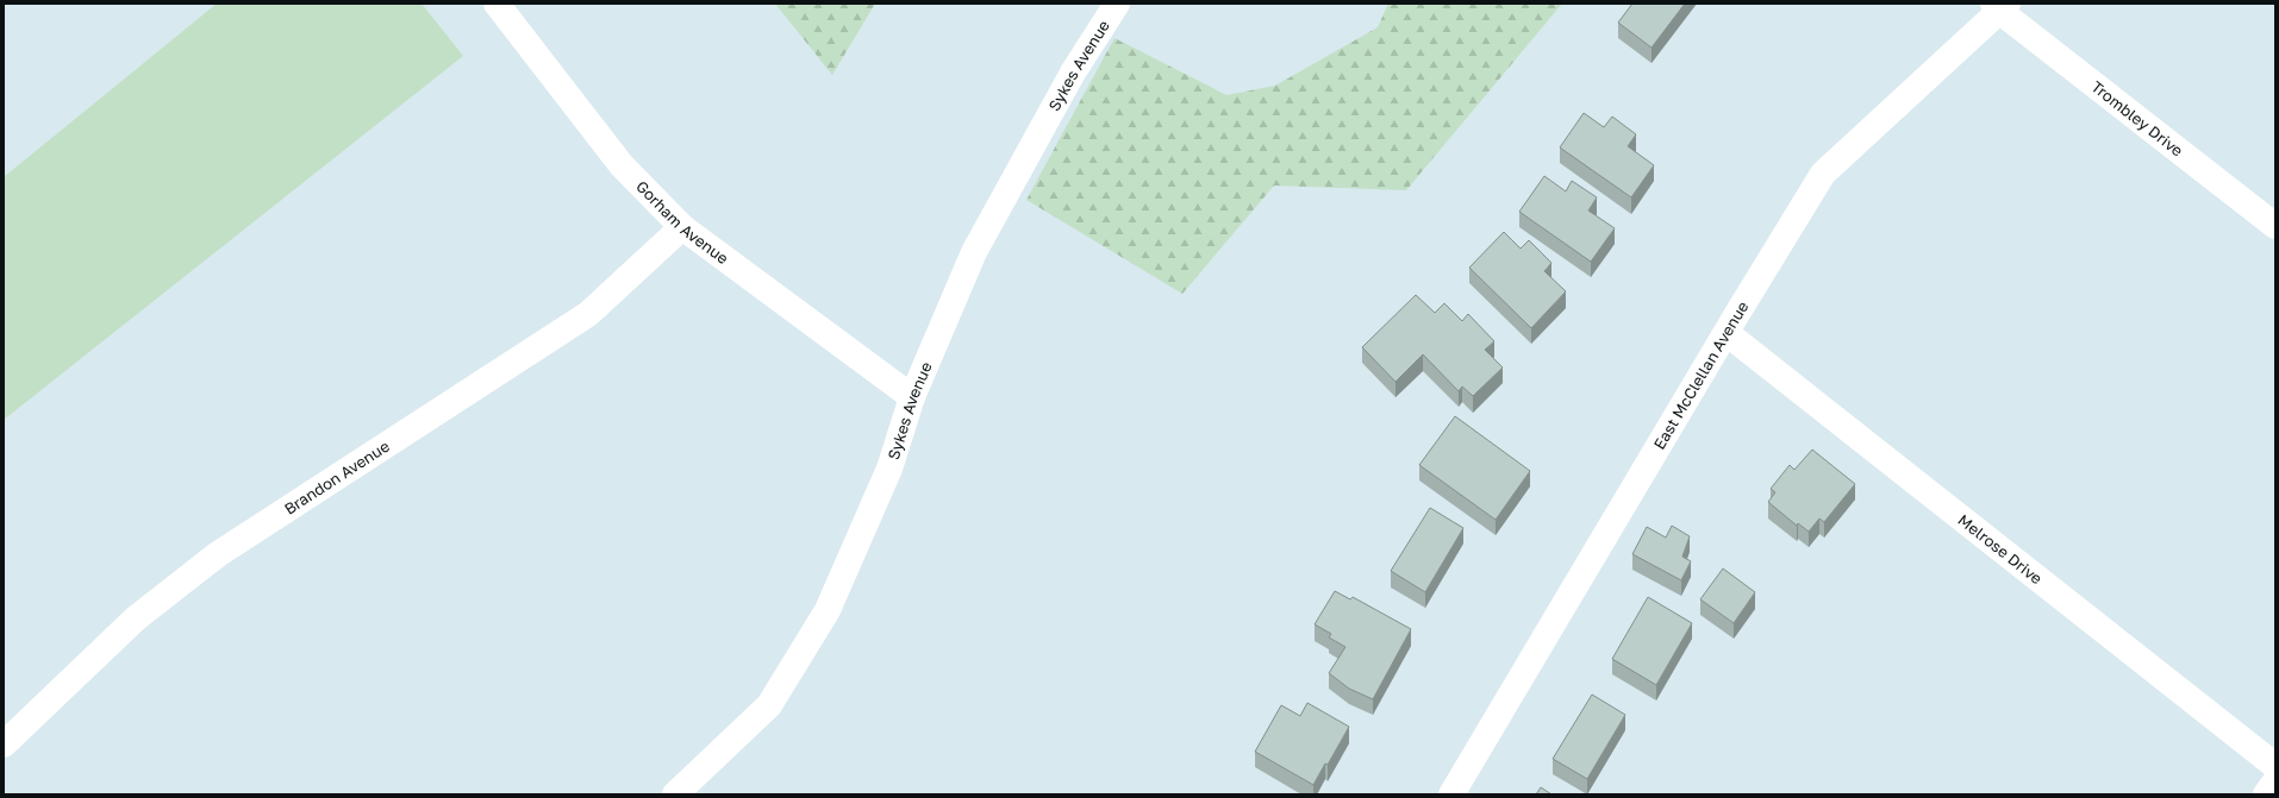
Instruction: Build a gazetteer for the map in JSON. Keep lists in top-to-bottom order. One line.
{"streets":{"street":["Sykes Avenue","Trombley Drive","Gorham Avenue","East McClellan Avenue","Brandon Avenue","Melrose Drive"]},"crossings":[["Sykes Avenue","Gorham Avenue"],["Trombley Drive","East McClellan Avenue"],["Gorham Avenue","Brandon Avenue"],["East McClellan Avenue","Melrose Drive"]]}
